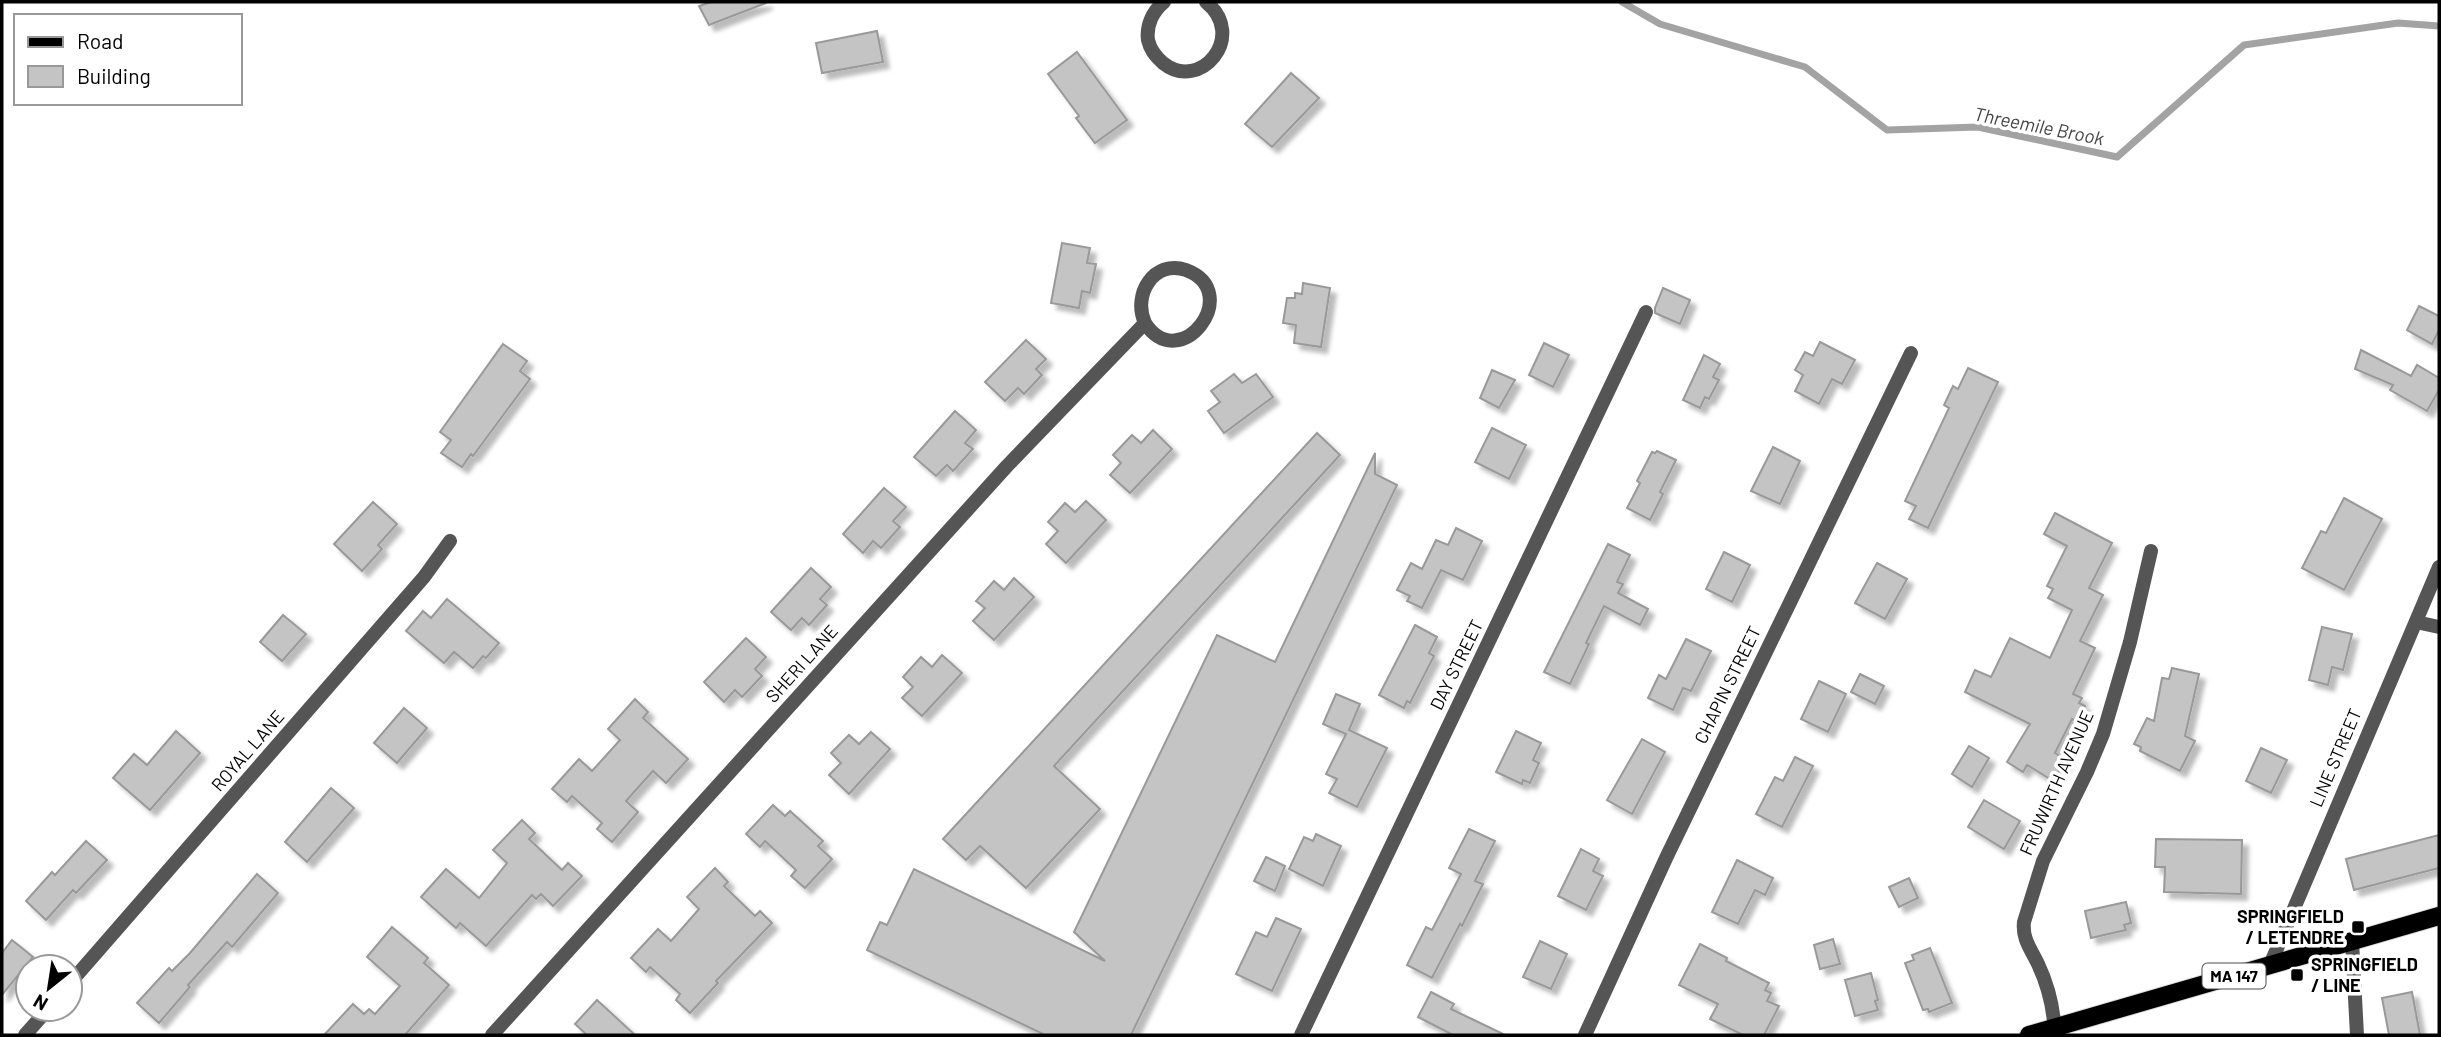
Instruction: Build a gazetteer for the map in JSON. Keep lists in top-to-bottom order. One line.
{"streets":{"main road":["MA 147"],"street":["SHERI LANE","DAY STREET","CHAPIN STREET","ROYAL LANE","LINE STREET","FRUWIRTH AVENUE"]},"crossings":[["LINE STREET","MA 147"],["FRUWIRTH AVENUE","MA 147"]],"water":["Threemile Brook"],"places":{"transit":["SPRINGFIELD / LETENDRE","SPRINGFIELD / LINE"]},"legend":["Road","Building"],"north":"bottom left"}
